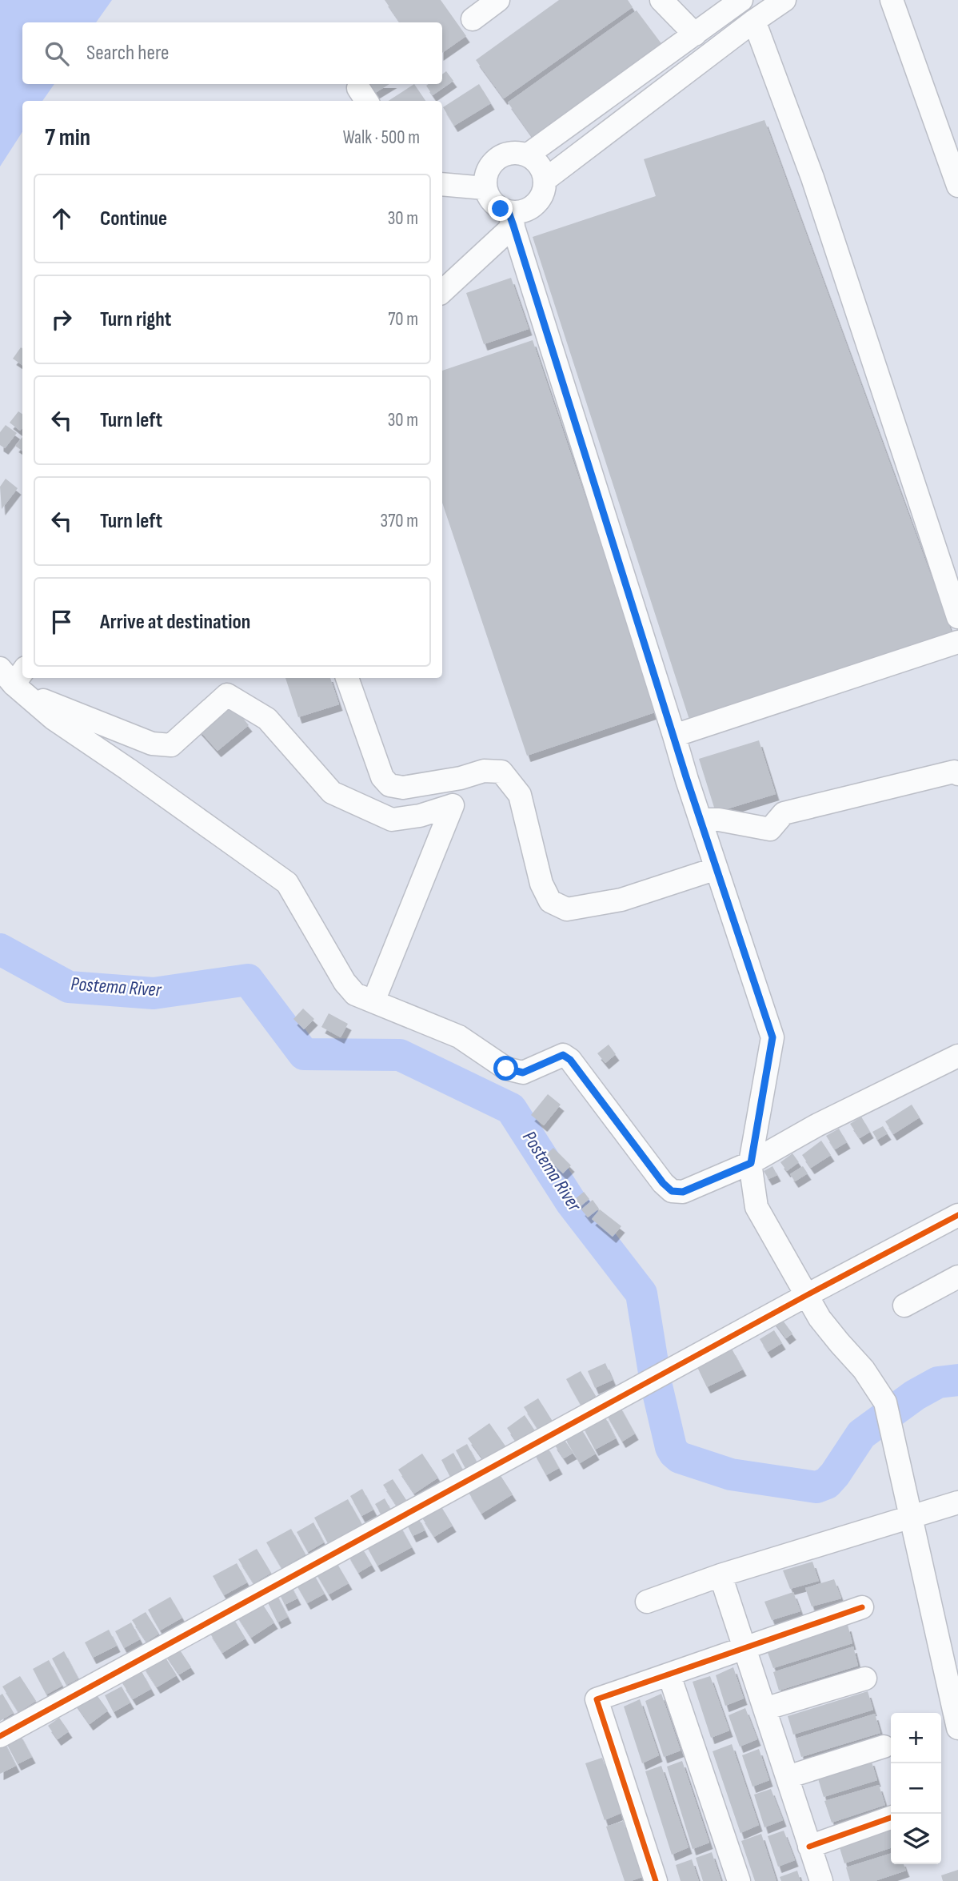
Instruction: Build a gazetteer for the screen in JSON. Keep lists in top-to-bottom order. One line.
{"water":["Postema River"],"page":{"search":"Search here","heading":["7 min","Walk · 500 m"],"list":[["Continue","30 m"],["Turn right","70 m"],["Turn left","30 m"],["Turn left","370 m"],"Arrive at destination"],"map_buttons":["+","−"]}}
